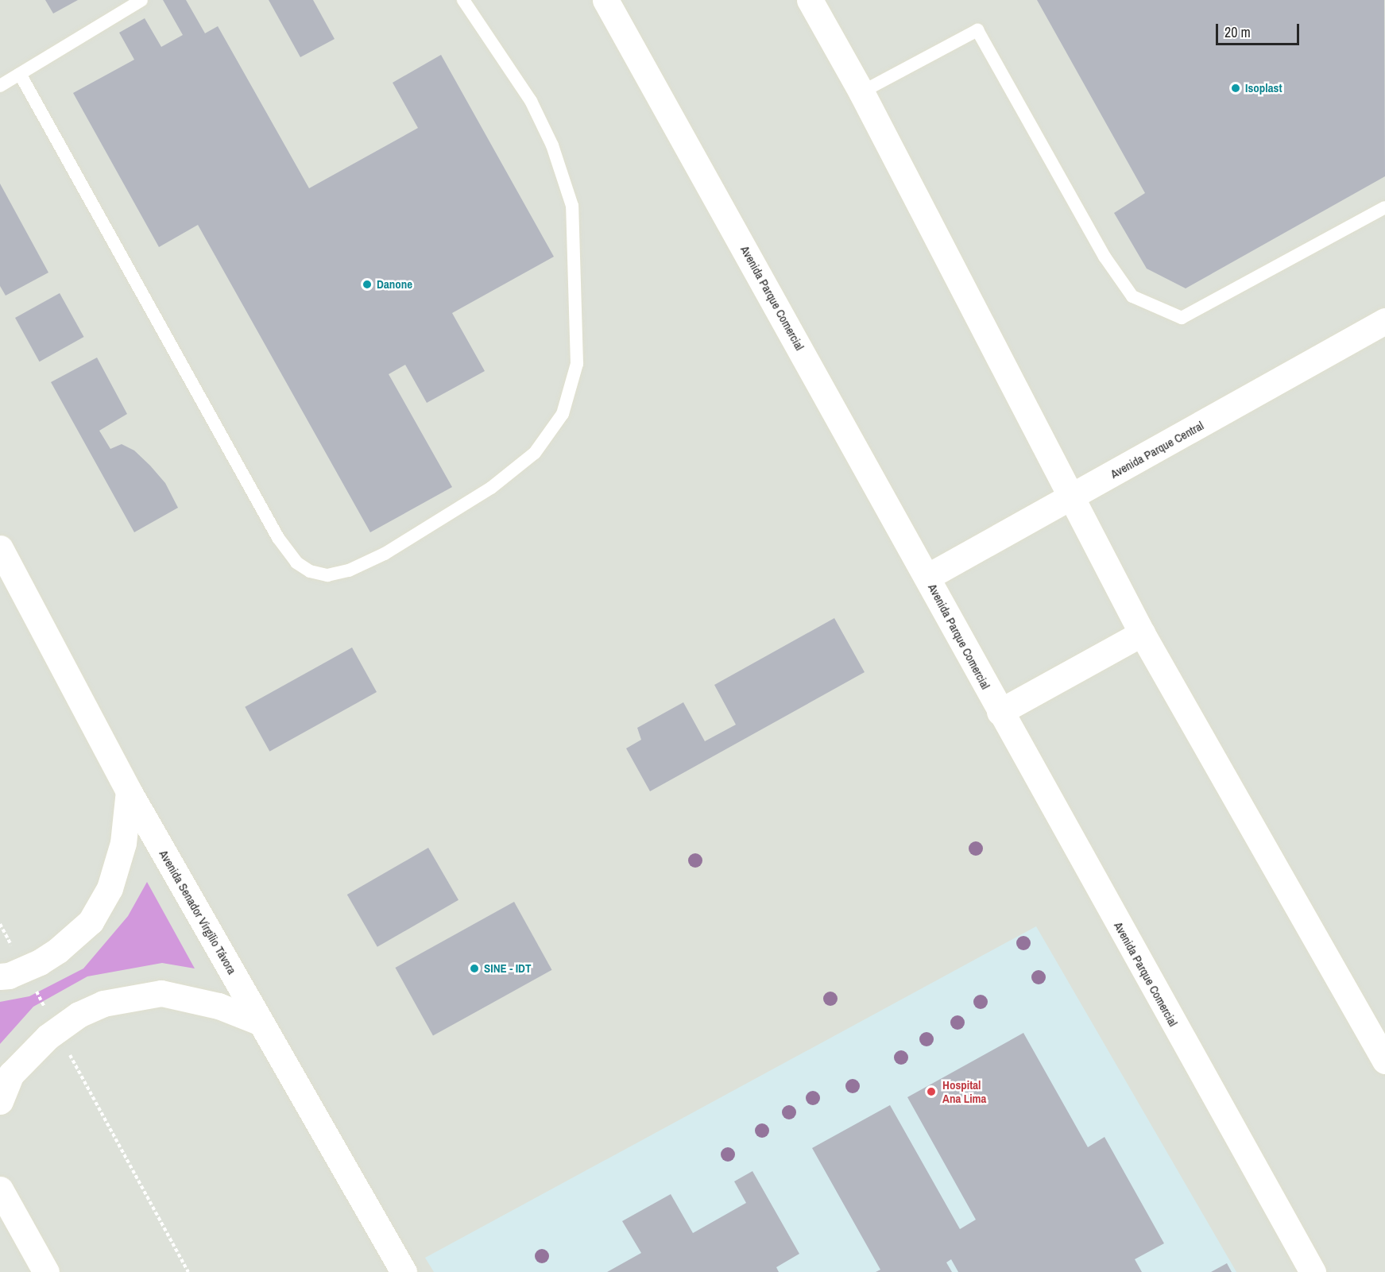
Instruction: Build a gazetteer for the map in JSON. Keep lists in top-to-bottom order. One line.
{"streets":{"street":["Avenida Parque Comercial","Avenida Parque Central","Avenida Senador Virgílio Távora"]},"crossings":[["Avenida Parque Comercial","Avenida Parque Central"]],"places":["Isoplast","Danone","SINE - IDT","Hospital Ana Lima"],"scale_bar":"20 m"}
